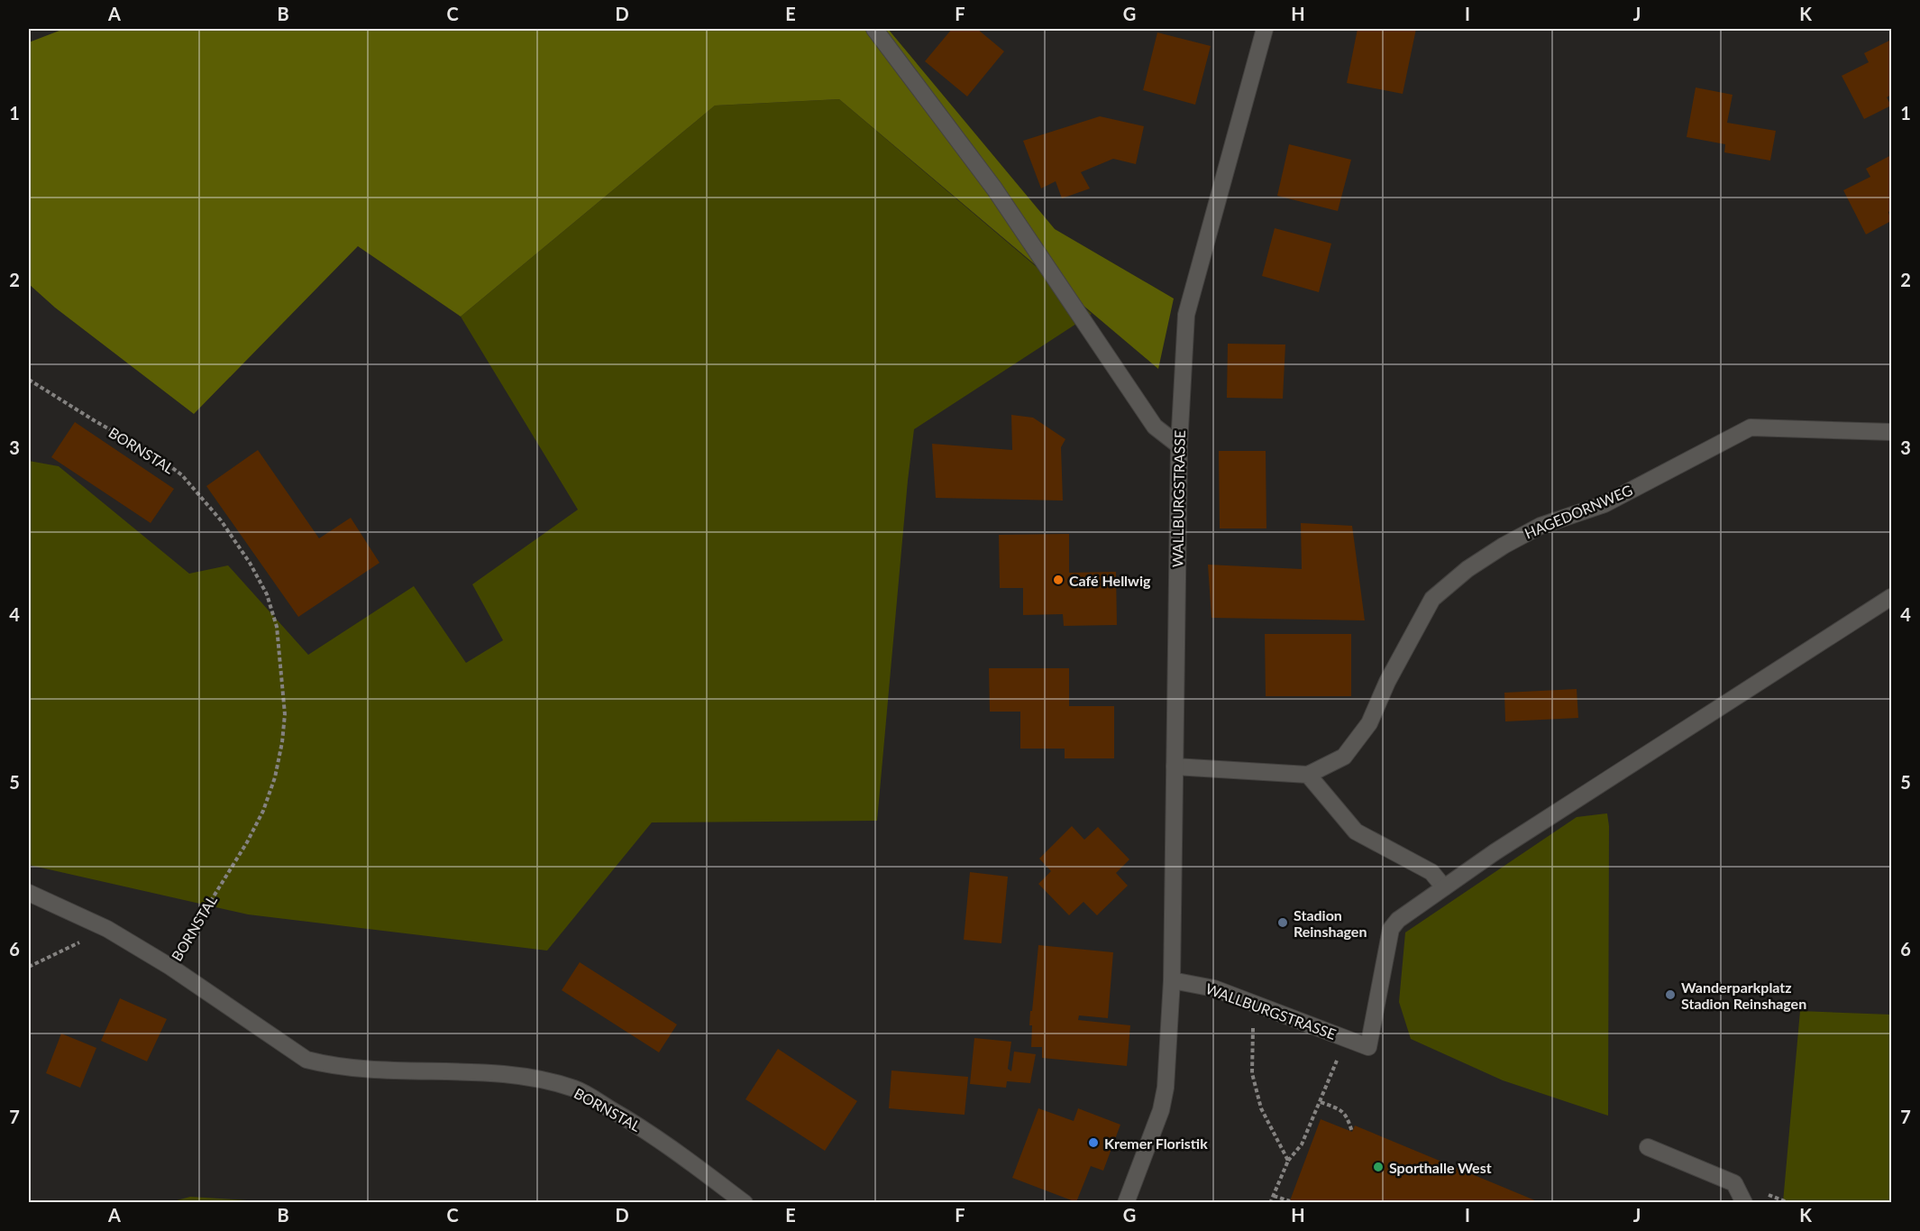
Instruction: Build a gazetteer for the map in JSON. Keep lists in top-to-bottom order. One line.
{"streets":{"street":["BORNSTAL","WALLBURGSTRASSE","HAGEDORNWEG"]},"places":["Café Hellwig","Stadion Reinshagen","Wanderparkplatz Stadion Reinshagen","Kremer Floristik","Sporthalle West"],"grid":{"columns":["A","B","C","D","E","F","G","H","I","J","K"],"rows":["1","2","3","4","5","6","7"]}}
